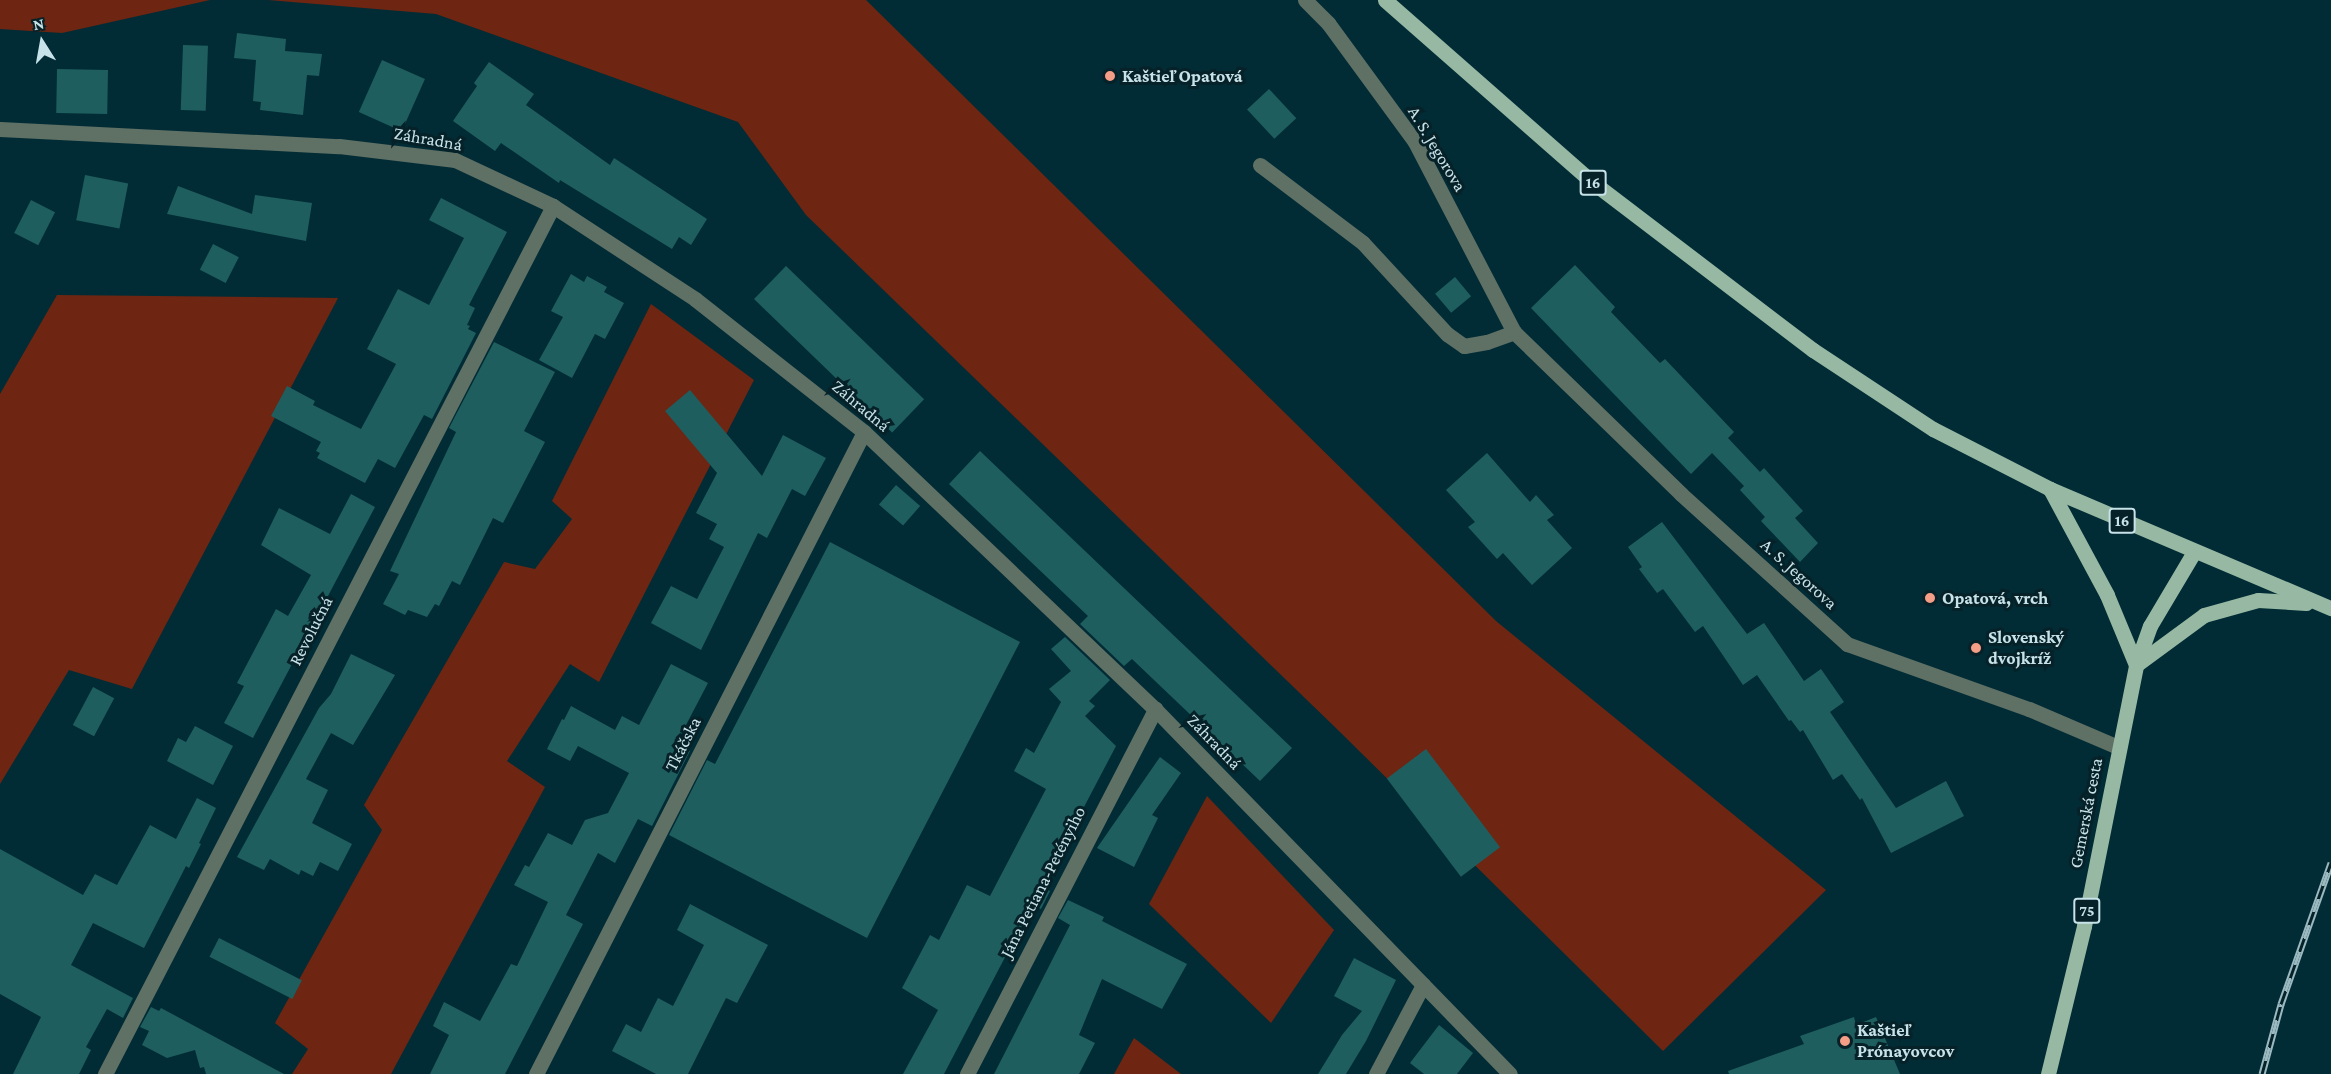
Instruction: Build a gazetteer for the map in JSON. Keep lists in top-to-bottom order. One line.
{"streets":{"main road":["16","Gemerská cesta","75"],"street":["Záhradná","A. S. Jegorova","Revolučná","Tkáčska","Jána Petiana-Petényiho"]},"crossings":[["Záhradná","Revolučná"],["Záhradná","Tkáčska"],["Záhradná","Jána Petiana-Petényiho"],["A. S. Jegorova","Gemerská cesta"],["16","75"],["Gemerská cesta","75"]],"places":["Kaštieľ Opatová","Opatová, vrch","Slovenský dvojkríž","Kaštieľ Prónayovcov"],"north":"top"}
